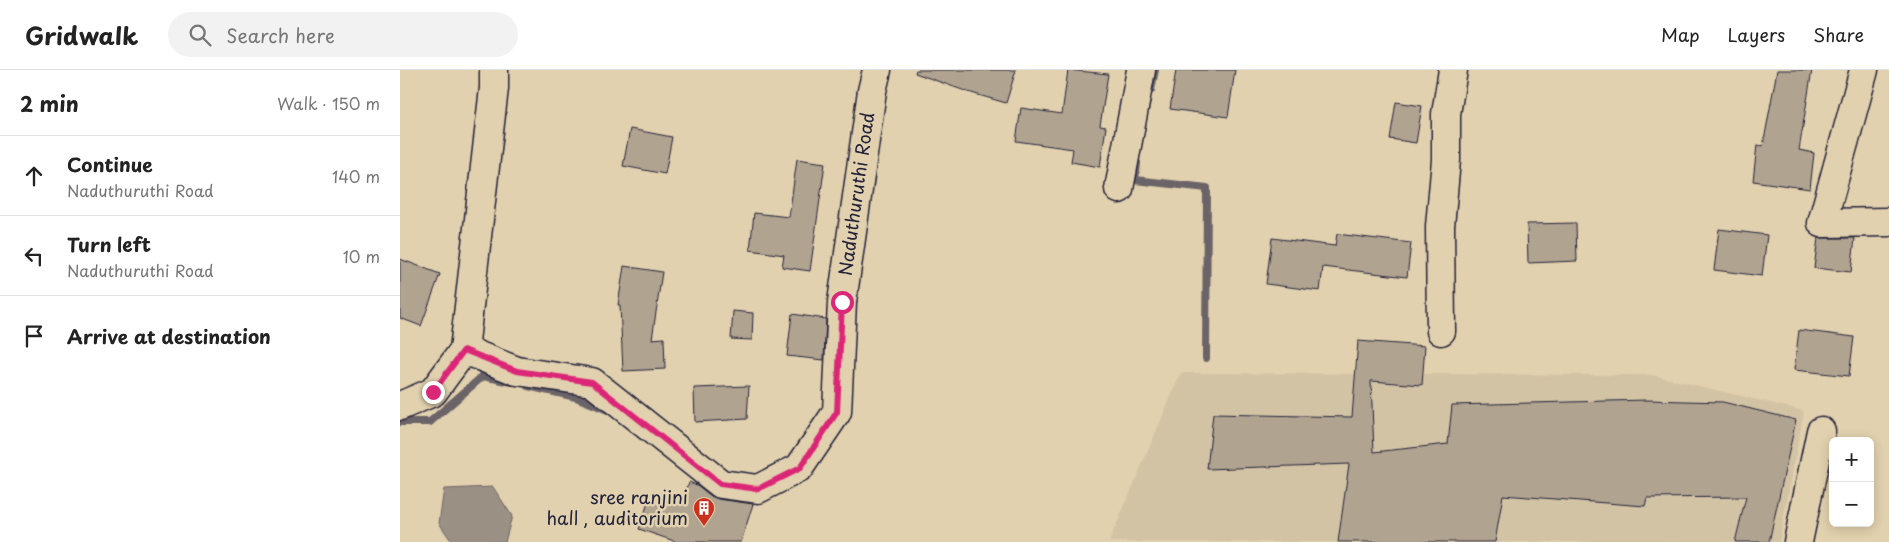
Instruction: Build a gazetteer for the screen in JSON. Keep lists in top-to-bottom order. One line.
{"streets":{"street":["Naduthuruthi Road"]},"places":{"building":["sree ranjini hall , auditorium"]},"page":{"header":"Gridwalk","search":"Search here","nav":["Map","Layers","Share"],"heading":["2 min","Walk · 150 m"],"list":[["Continue","Naduthuruthi Road","140 m"],["Turn left","Naduthuruthi Road","10 m"],"Arrive at destination"],"map_buttons":["+","−"]}}
